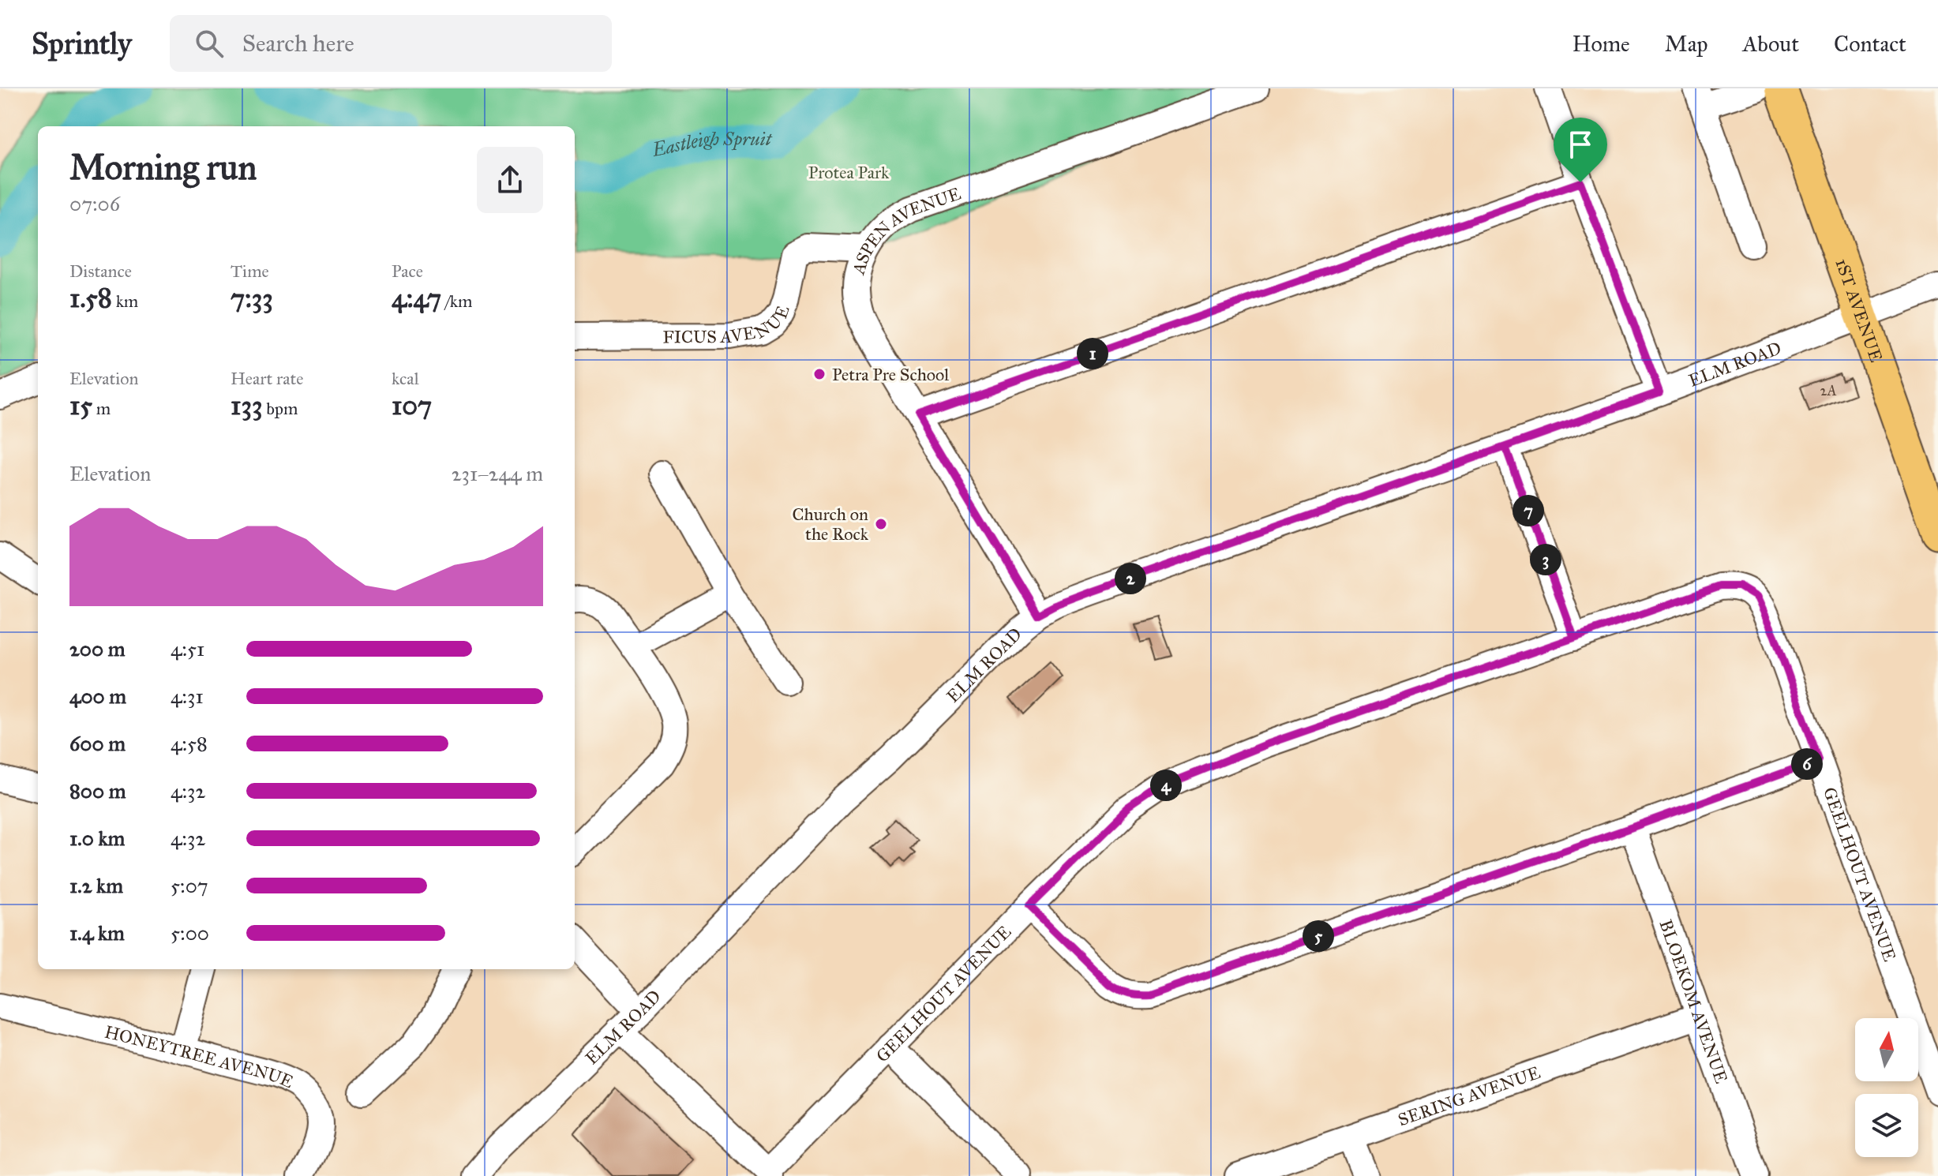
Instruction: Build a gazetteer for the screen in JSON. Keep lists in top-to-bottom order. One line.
{"streets":{"main road":["1ST AVENUE"],"street":["ASPEN AVENUE","FICUS AVENUE","ELM ROAD","GEELHOUT AVENUE","BLOEKOM AVENUE","HONEYTREE AVENUE","SERING AVENUE"]},"crossings":[["ASPEN AVENUE","FICUS AVENUE"],["ASPEN AVENUE","ELM ROAD"],["1ST AVENUE","ELM ROAD"],["BLOEKOM AVENUE","SERING AVENUE"]],"water":["Eastleigh Spruit"],"parks":["Protea Park"],"places":["Petra Pre School","Church on the Rock"],"house_numbers":["2A"],"north":"top","page":{"header":"Sprintly","search":"Search here","nav":["Home","Map","About","Contact"],"heading":["Morning run","07:06"],"stats":[["Distance","1.58 km"],["Time","7:33"],["Pace","4:47 /km"],["Elevation","15 m"],["Heart rate","133 bpm"],["kcal","107"]],"pins":["1","7","3","2","6","4","5"],"chart":["Elevation","231–244 m"],"list":[{"name":"200 m","note":"4:51"},{"name":"400 m","note":"4:31"},{"name":"600 m","note":"4:58"},{"name":"800 m","note":"4:32"},{"name":"1.0 km","note":"4:32"},{"name":"1.2 km","note":"5:07"},{"name":"1.4 km","note":"5:00"}]}}
